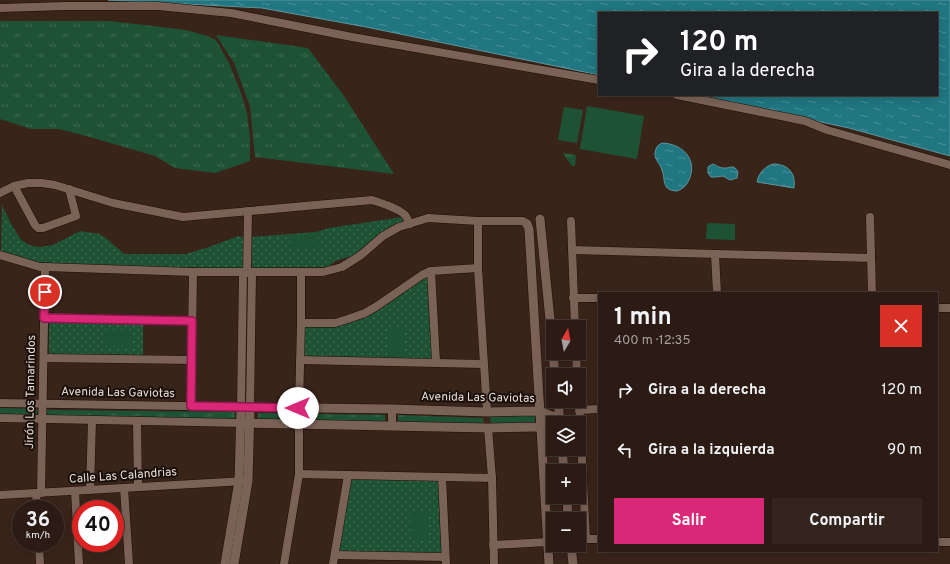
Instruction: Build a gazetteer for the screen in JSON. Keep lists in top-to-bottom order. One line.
{"streets":{"street":["Jirón Los Tamarindos","Avenida Las Gaviotas","Calle Las Calandrias"]},"crossings":[["Jirón Los Tamarindos","Avenida Las Gaviotas"],["Jirón Los Tamarindos","Calle Las Calandrias"]],"north":"top","page":{"turn":["120 m","Gira a la derecha"],"heading":["1 min","400 m · 12:35"],"map_buttons":["+","−"],"list":[{"name":"Gira a la derecha","value":"120 m"},{"name":"Gira a la izquierda","value":"90 m"}],"buttons":["Salir","Compartir"],"speed":"36 km/h","limit":"40"}}
